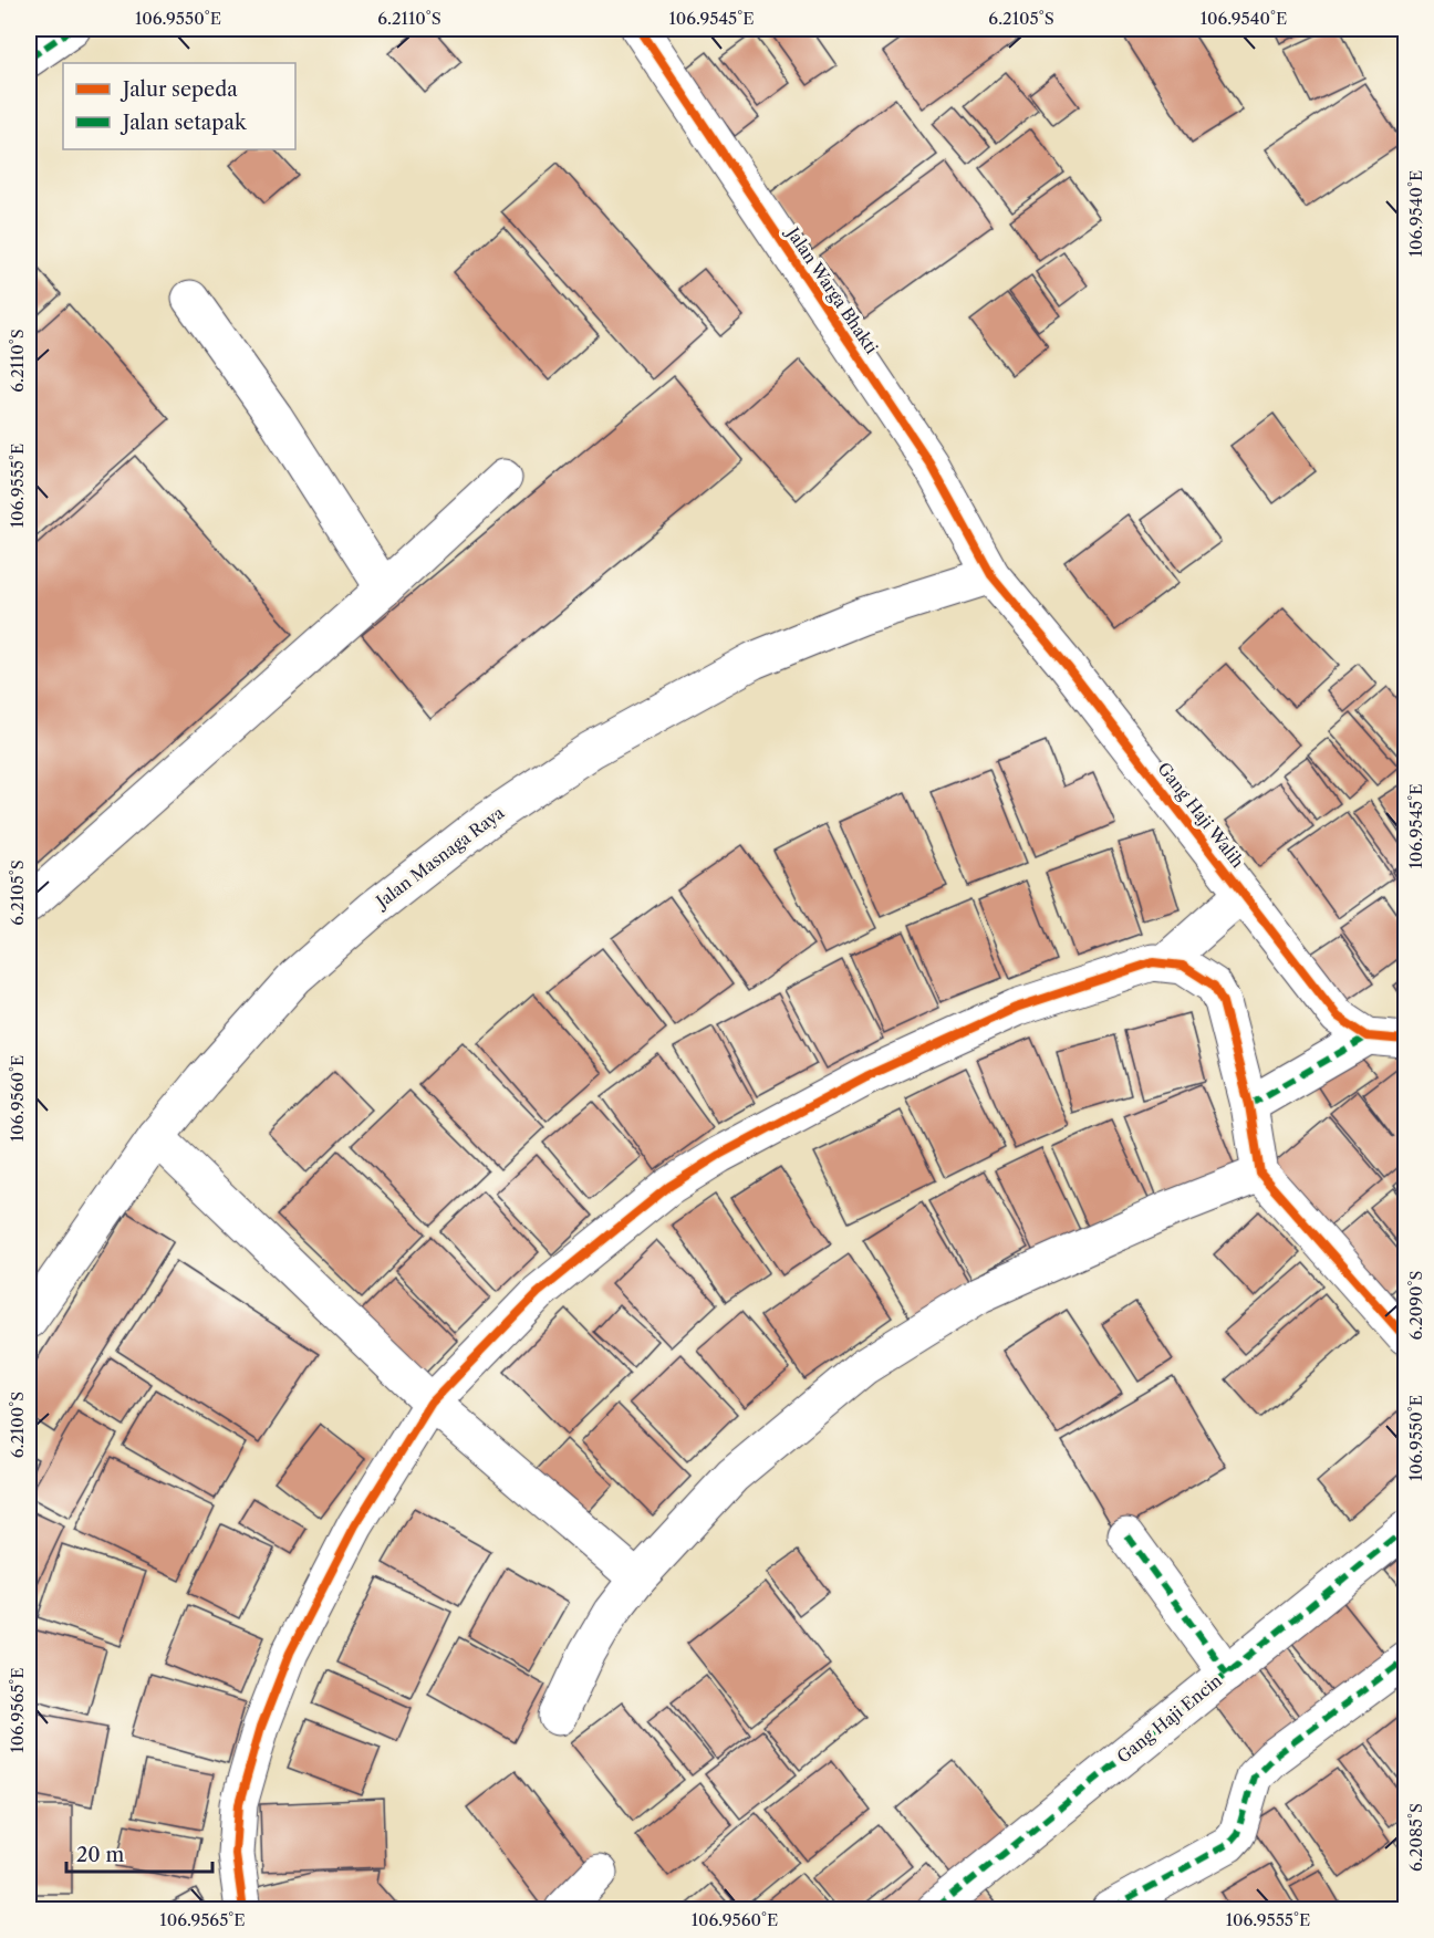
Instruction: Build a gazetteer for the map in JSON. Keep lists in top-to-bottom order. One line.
{"streets":{"street":["Jalan Warga Bhakti","Gang Haji Walih","Jalan Masnaga Raya","Gang Haji Encin"]},"crossings":[["Jalan Warga Bhakti","Gang Haji Walih"],["Jalan Warga Bhakti","Jalan Masnaga Raya"],["Gang Haji Walih","Jalan Masnaga Raya"]],"legend":["Jalur sepeda","Jalan setapak"],"scale_bar":"20 m","coordinates":["106.9550°E","6.2110°S","106.9545°E","6.2105°S","106.9540°E","106.9555°E","106.9560°E","6.2090°S","6.2100°S","106.9565°E","6.2085°S"]}
